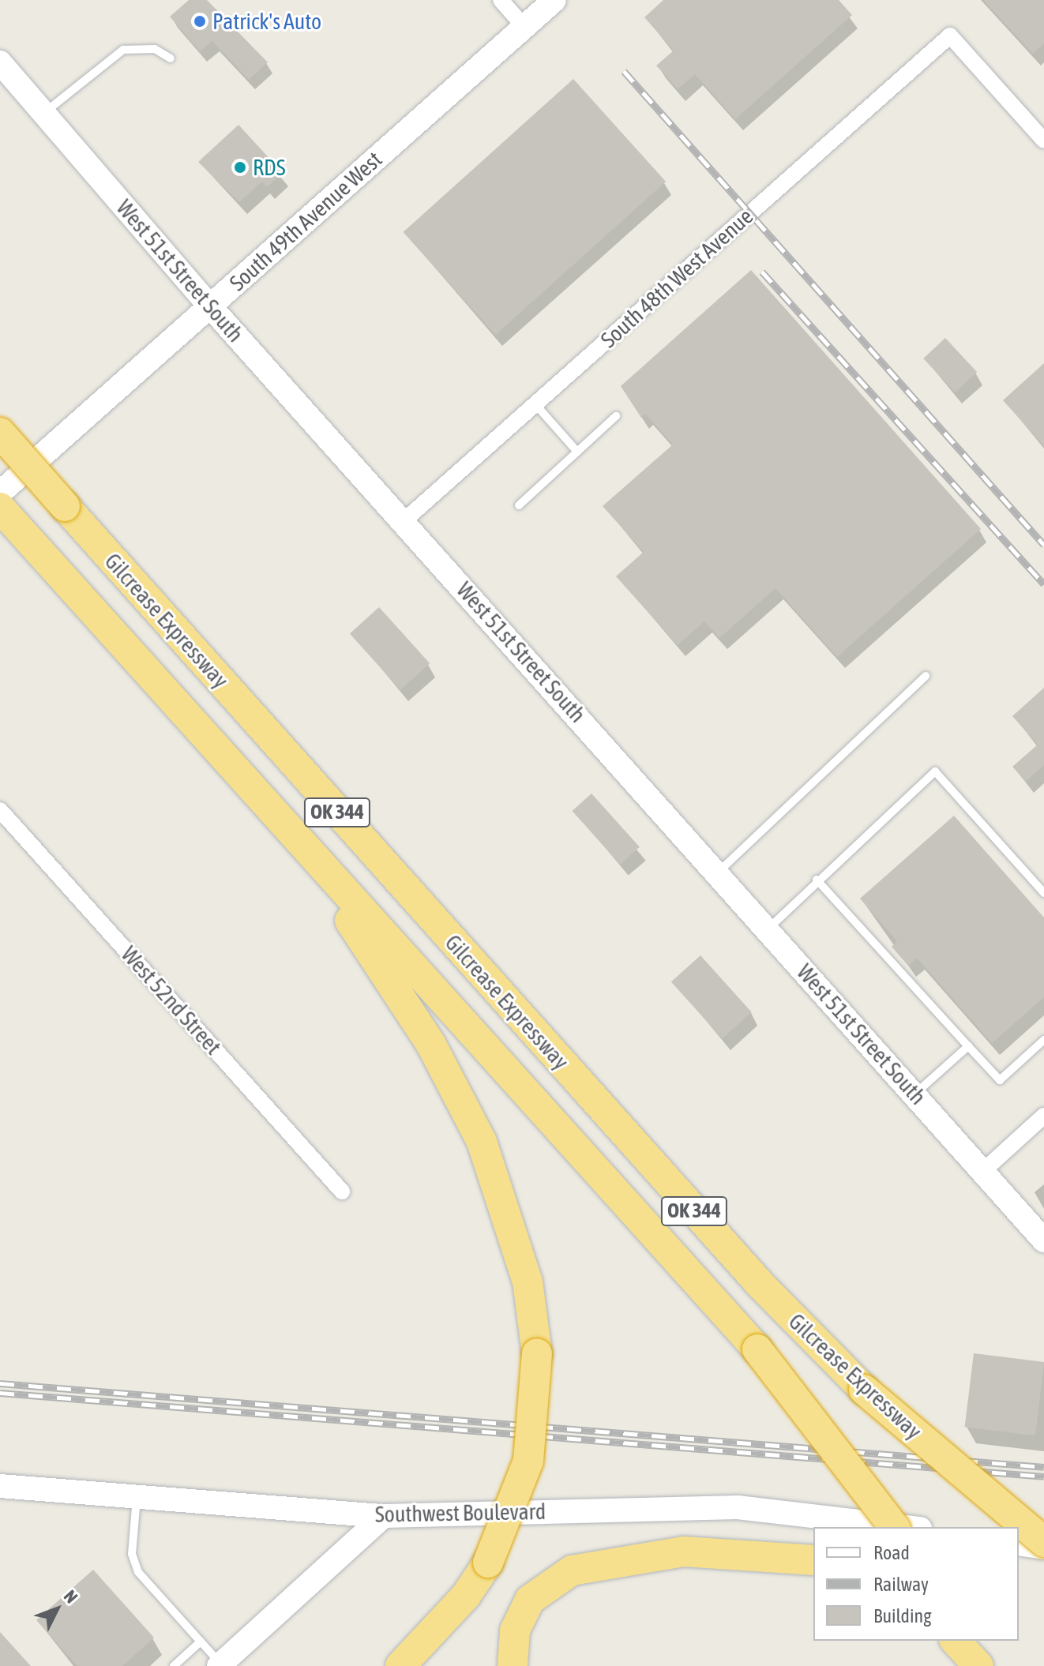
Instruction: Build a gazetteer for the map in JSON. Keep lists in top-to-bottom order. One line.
{"streets":{"highway":["Gilcrease Expressway","OK 344"],"street":["South 49th Avenue West","West 51st Street South","South 48th West Avenue","West 52nd Street","Southwest Boulevard"]},"crossings":[["South 49th Avenue West","West 51st Street South"],["West 51st Street South","South 48th West Avenue"]],"places":["Patrick's Auto","RDS"],"legend":["Road","Railway","Building"],"north":"top right"}
